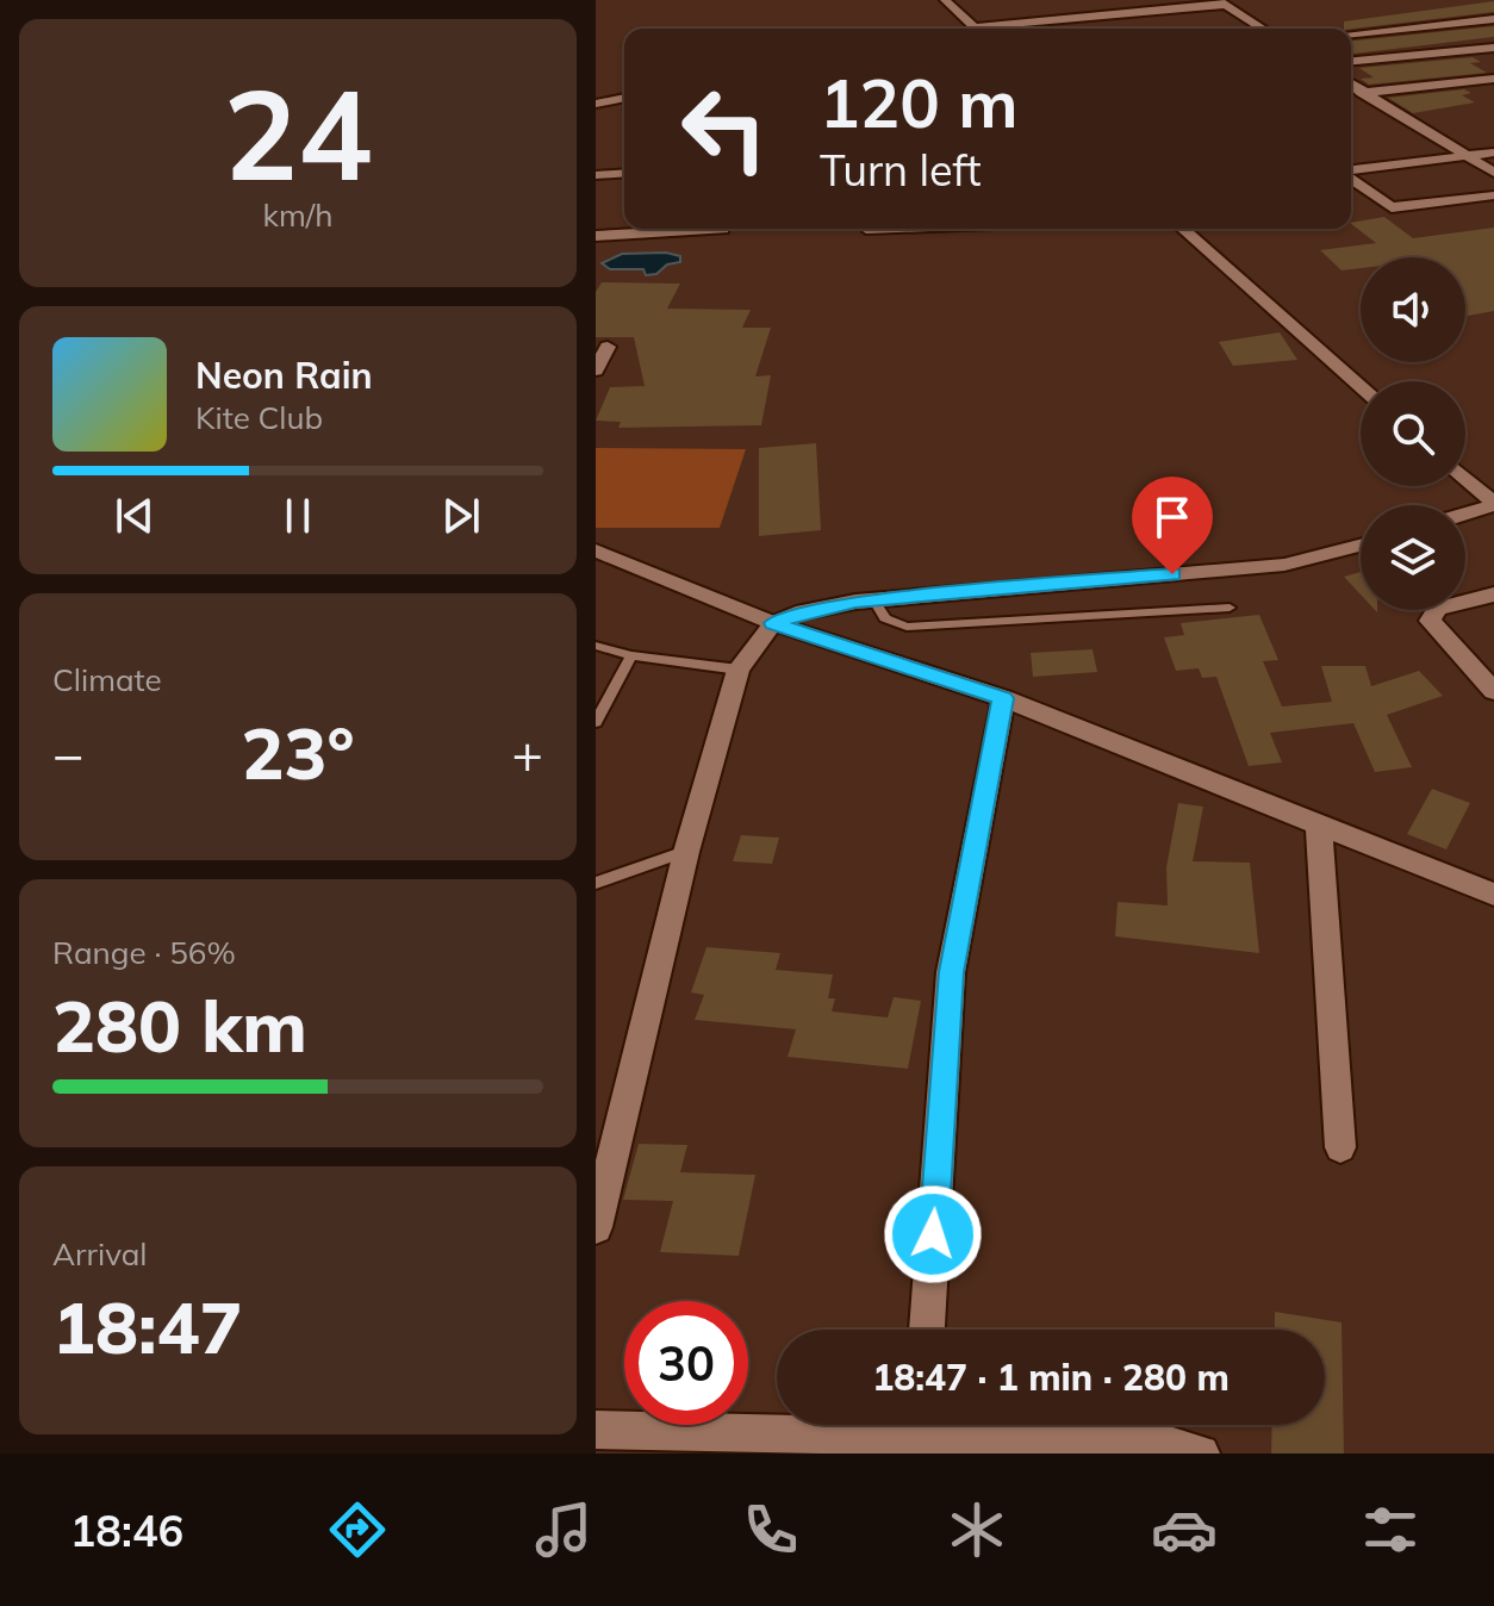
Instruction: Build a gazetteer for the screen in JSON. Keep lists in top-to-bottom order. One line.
{"page":{"tile":[["24","km/h"],"Climate",["Range · 56%","280 km"],["Arrival","18:47"]],"turn":["120 m","Turn left"],"song":["Neon Rain","Kite Club"],"heat":["−","23°","+"],"limit":"30","trip":"18:47 · 1 min · 280 m","tabs":"18:46"}}
